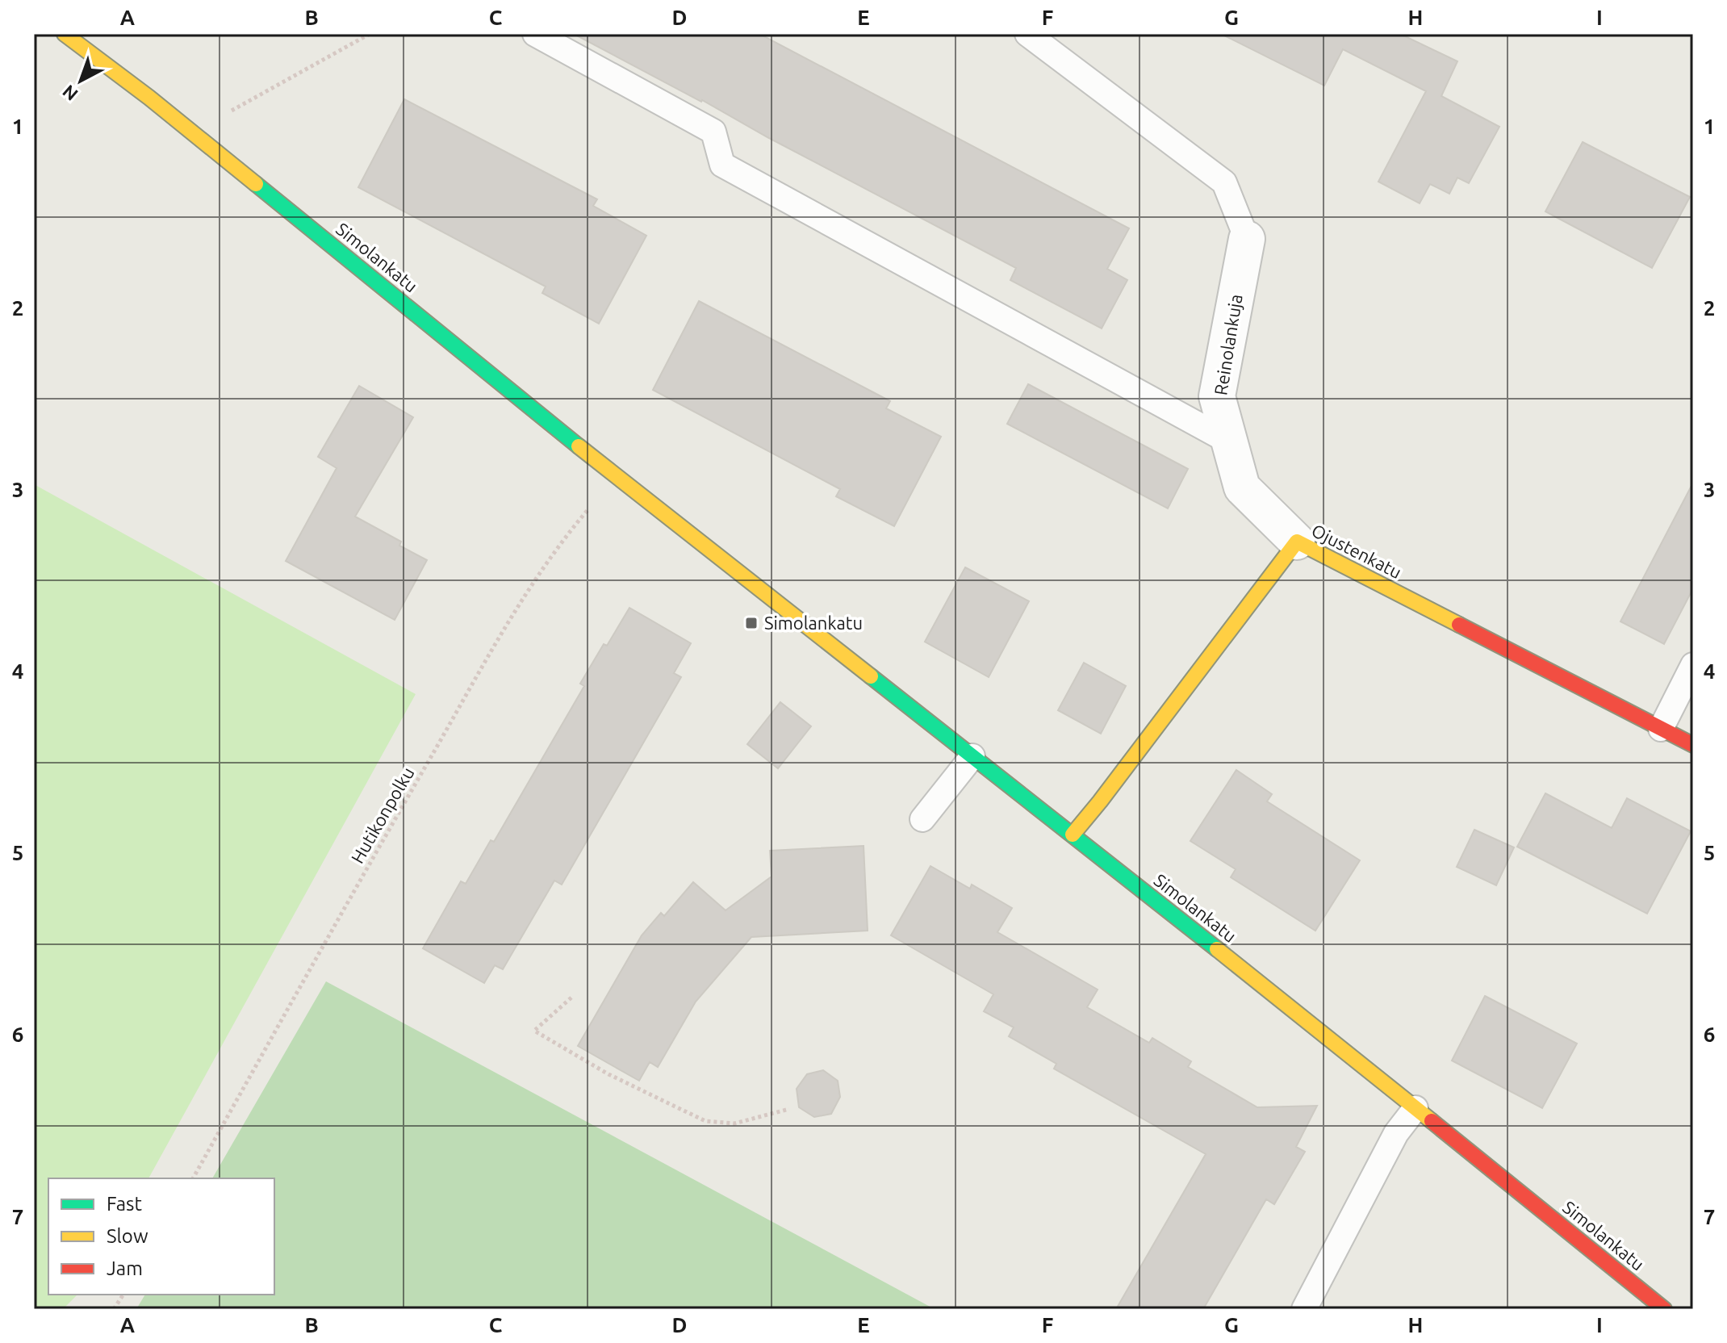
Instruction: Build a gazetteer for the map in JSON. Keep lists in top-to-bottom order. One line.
{"streets":{"street":["Simolankatu","Reinolankuja","Ojustenkatu"],"path":["Hutikonpolku"]},"crossings":[["Simolankatu","Ojustenkatu"],["Simolankatu","Hutikonpolku"],["Reinolankuja","Ojustenkatu"]],"places":{"transit":["Simolankatu"]},"legend":["Fast","Slow","Jam"],"north":"bottom left","grid":{"columns":["A","B","C","D","E","F","G","H","I"],"rows":["1","2","3","4","5","6","7"]}}
